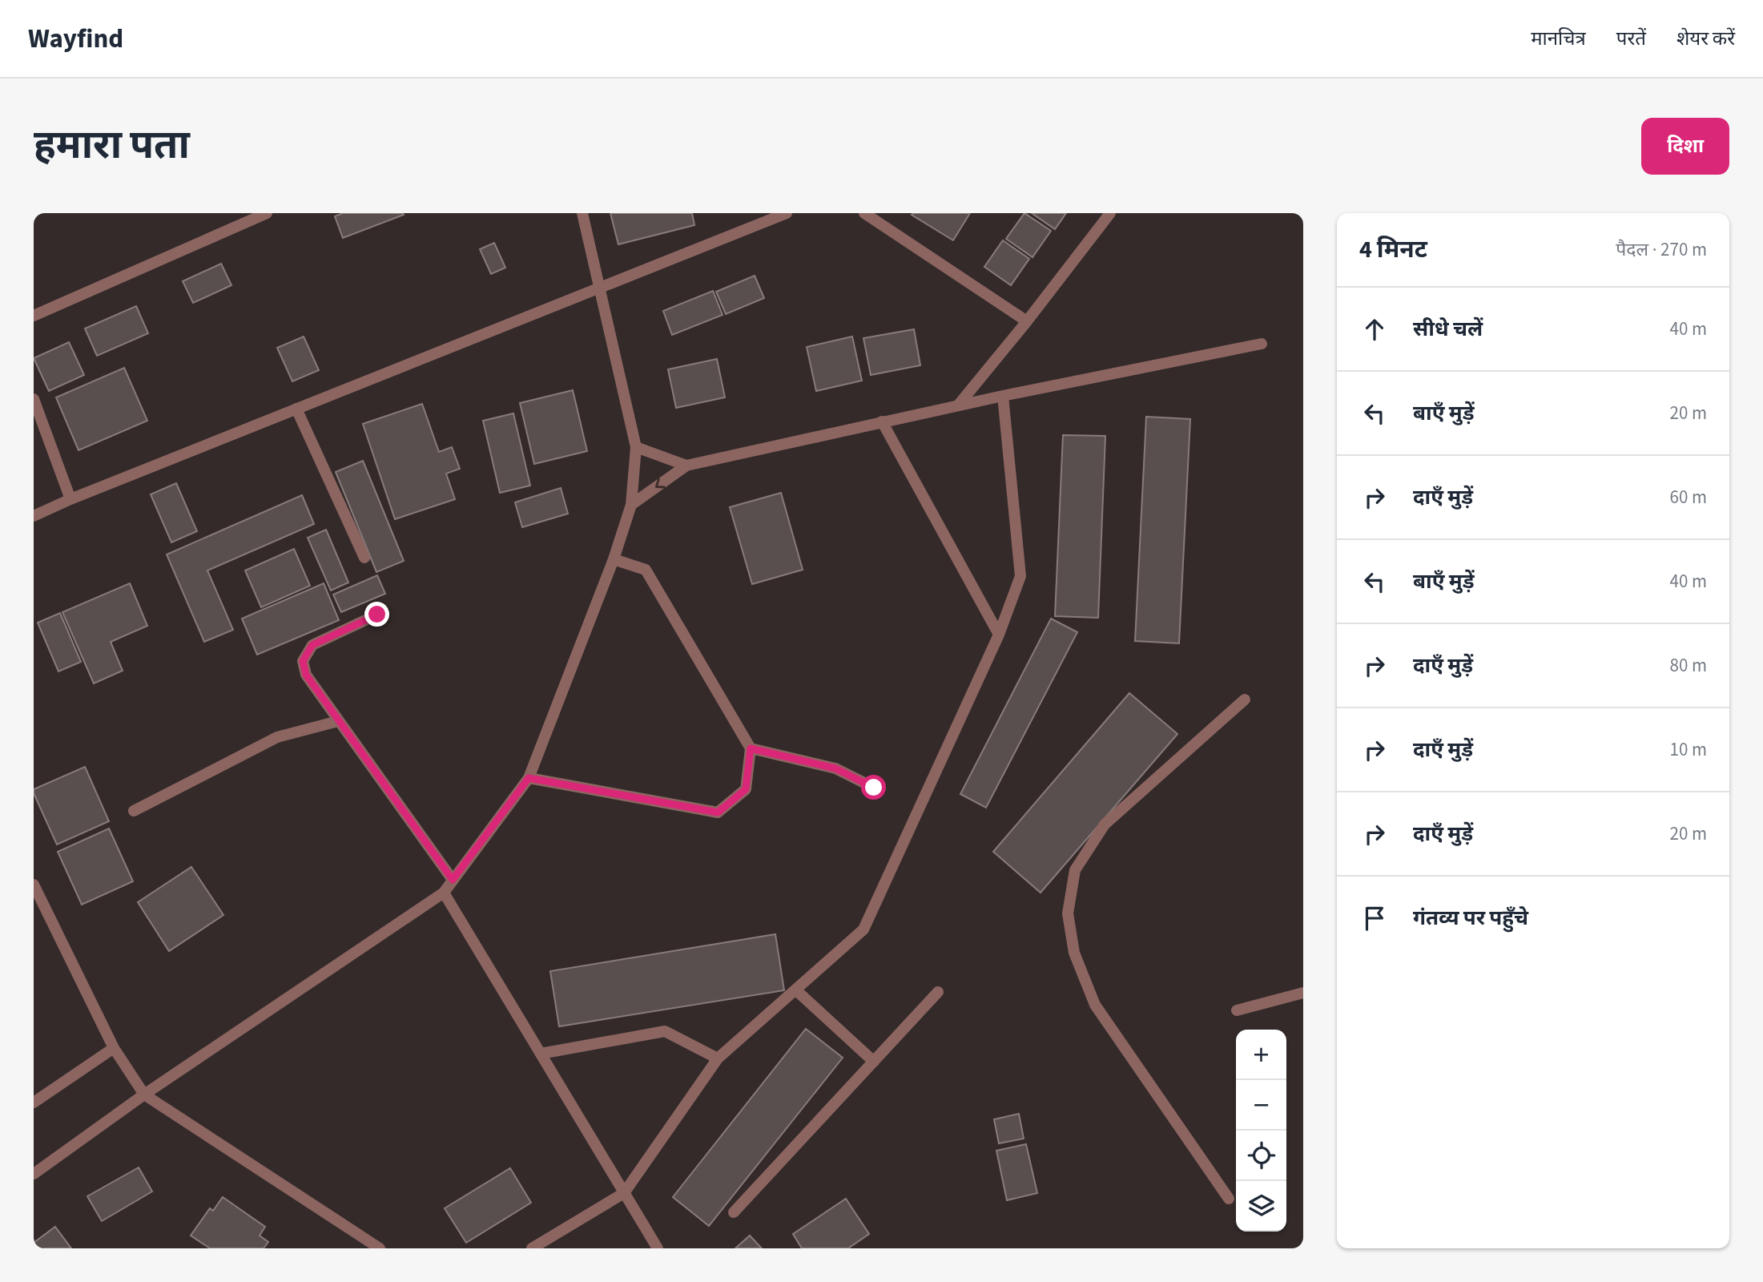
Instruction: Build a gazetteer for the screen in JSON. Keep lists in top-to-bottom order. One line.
{"page":{"header":"Wayfind","nav":["मानचित्र","परतें","शेयर करें"],"title":"हमारा पता","buttons":"दिशा","heading":["4 मिनट","पैदल · 270 m"],"list":[["सीधे चलें","40 m"],["बाएँ मुड़ें","20 m"],["दाएँ मुड़ें","60 m"],["बाएँ मुड़ें","40 m"],["दाएँ मुड़ें","80 m"],["दाएँ मुड़ें","10 m"],["दाएँ मुड़ें","20 m"],"गंतव्य पर पहुँचे"],"map_buttons":["+","−"]}}
